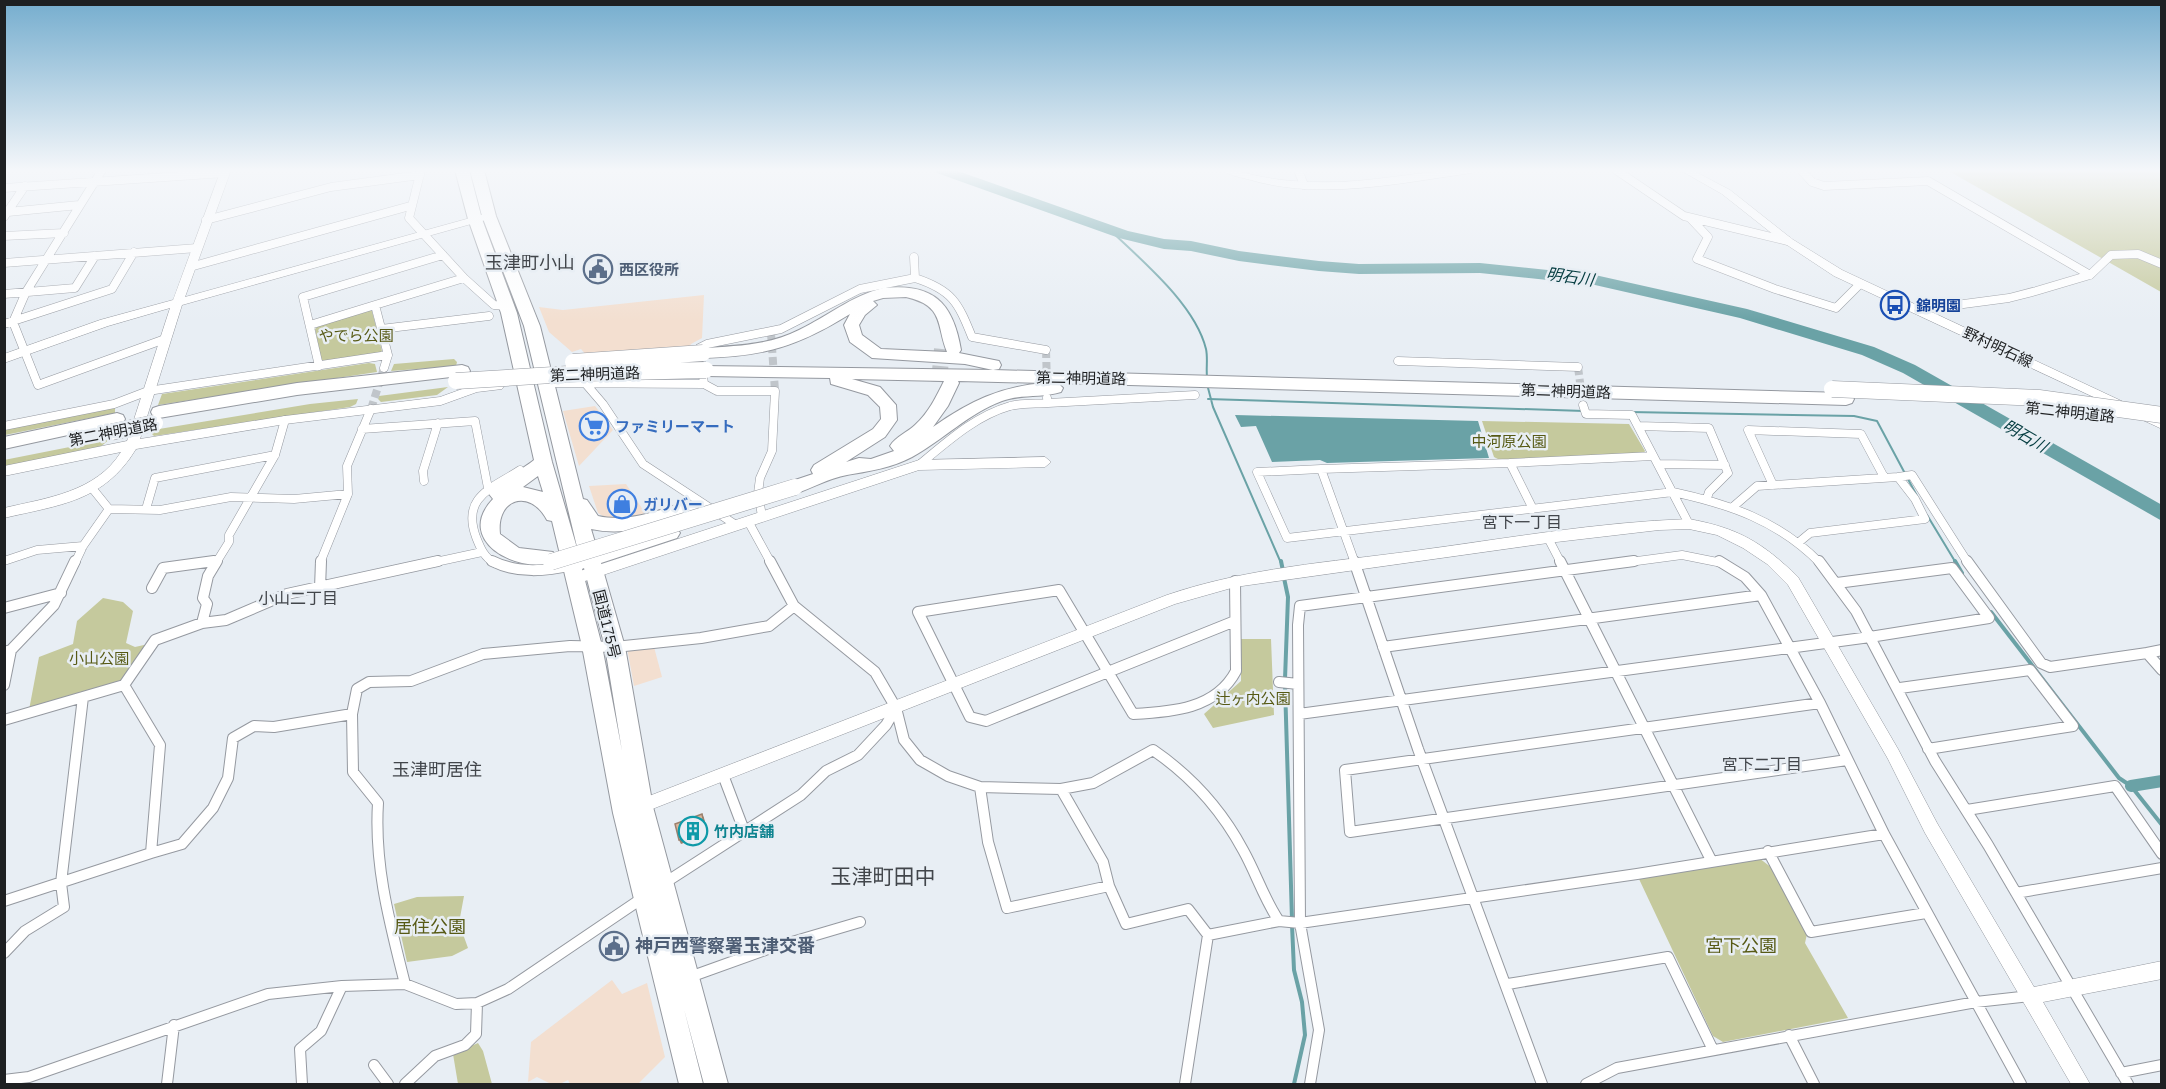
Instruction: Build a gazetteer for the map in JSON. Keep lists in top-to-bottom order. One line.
{"streets":{"highway":["第二神明道路","国道175号"],"street":["野村明石線"]},"crossings":[["野村明石線","第二神明道路"],["第二神明道路","国道175号"]],"districts":["玉津町小山","宮下一丁目","小山二丁目","宮下二丁目","玉津町居住","玉津町田中"],"water":["明石川"],"parks":["やでら公園","中河原公園","小山公園","辻ヶ内公園","居住公園","宮下公園"],"places":{"public building":["西区役所","神戸西警察署玉津交番"],"bus stop":["錦明園"],"supermarket":["ファミリーマート"],"shop":["ガリバー"],"building":["竹内店舗"]}}
